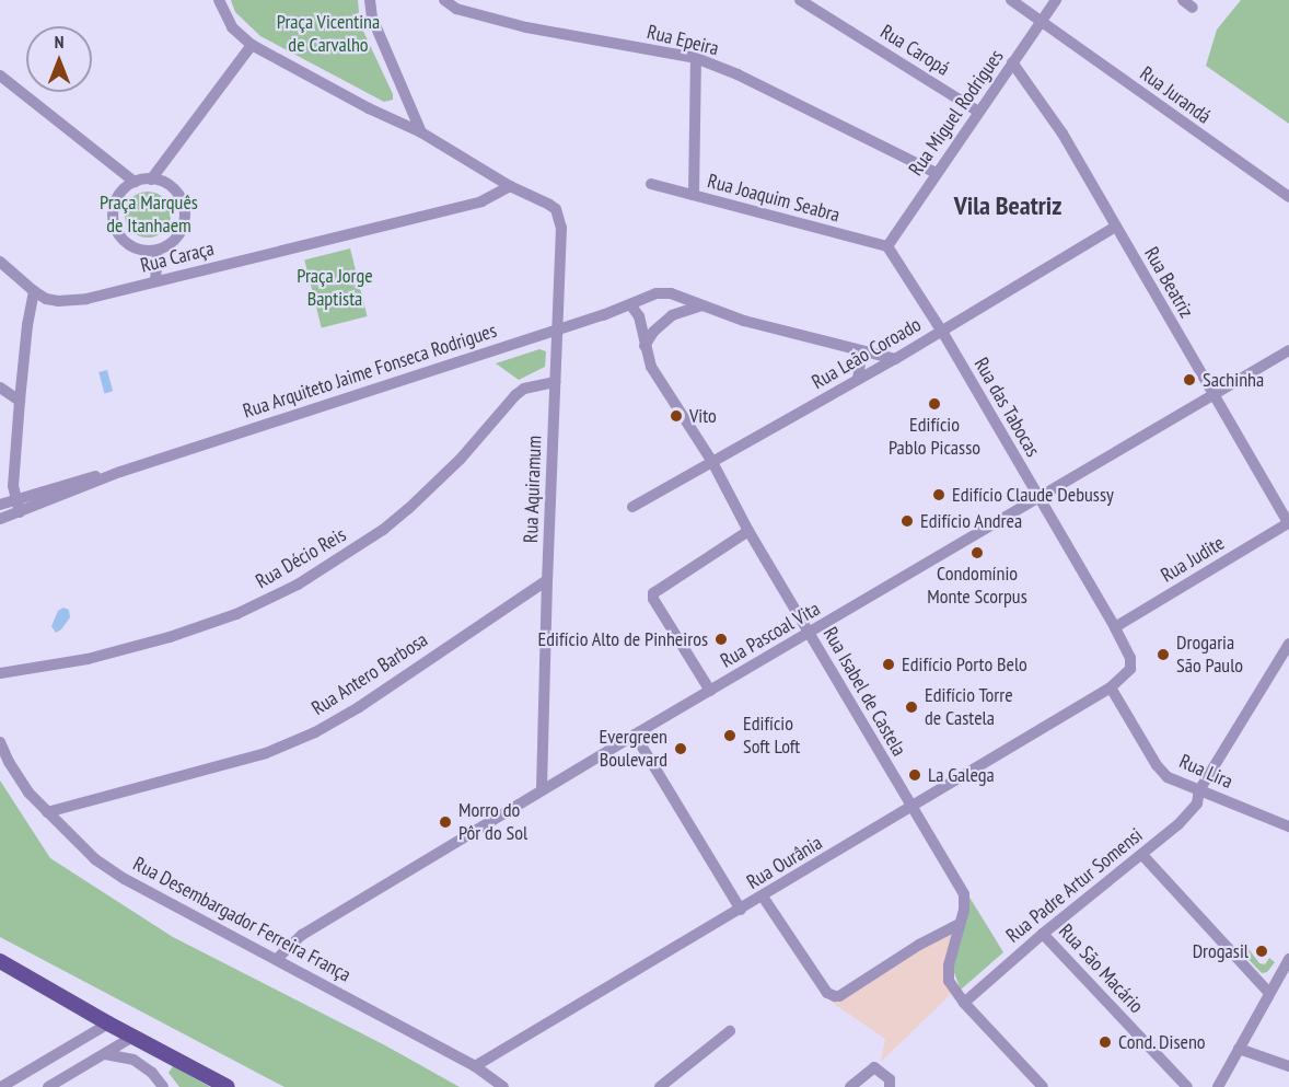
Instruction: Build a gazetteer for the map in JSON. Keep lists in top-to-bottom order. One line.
{"streets":{"street":["Rua Epeira","Rua Caropá","Rua Jurandá","Rua Miguel Rodrigues","Rua Joaquim Seabra","Rua Caraça","Rua Beatriz","Rua Leão Coroado","Rua Arquiteto Jaime Fonseca Rodrigues","Rua das Tabocas","Rua Aquiramum","Rua Décio Reis","Rua Judite","Rua Pascoal Vita","Rua Antero Barbosa","Rua Isabel de Castela","Rua Lira","Rua Ourânia","Rua Padre Artur Somensi","Rua Desembargador Ferreira França","Rua São Macário"]},"crossings":[["Rua Epeira","Rua Miguel Rodrigues"],["Rua Caropá","Rua Miguel Rodrigues"],["Rua Jurandá","Rua Miguel Rodrigues"],["Rua Miguel Rodrigues","Rua Joaquim Seabra"],["Rua Miguel Rodrigues","Rua Beatriz"],["Rua Miguel Rodrigues","Rua das Tabocas"],["Rua Joaquim Seabra","Rua das Tabocas"],["Rua Caraça","Rua Aquiramum"],["Rua Beatriz","Rua Leão Coroado"],["Rua Beatriz","Rua Judite"],["Rua Beatriz","Rua Pascoal Vita"],["Rua Leão Coroado","Rua Arquiteto Jaime Fonseca Rodrigues"],["Rua Leão Coroado","Rua das Tabocas"],["Rua Leão Coroado","Rua Isabel de Castela"],["Rua Arquiteto Jaime Fonseca Rodrigues","Rua Aquiramum"],["Rua Arquiteto Jaime Fonseca Rodrigues","Rua Isabel de Castela"],["Rua das Tabocas","Rua Judite"],["Rua das Tabocas","Rua Pascoal Vita"],["Rua das Tabocas","Rua Lira"],["Rua das Tabocas","Rua Ourânia"],["Rua Aquiramum","Rua Décio Reis"],["Rua Aquiramum","Rua Pascoal Vita"],["Rua Aquiramum","Rua Antero Barbosa"],["Rua Pascoal Vita","Rua Isabel de Castela"],["Rua Pascoal Vita","Rua Desembargador Ferreira França"],["Rua Antero Barbosa","Rua Desembargador Ferreira França"],["Rua Isabel de Castela","Rua Ourânia"],["Rua Isabel de Castela","Rua Padre Artur Somensi"],["Rua Lira","Rua Ourânia"],["Rua Lira","Rua Padre Artur Somensi"],["Rua Ourânia","Rua Desembargador Ferreira França"],["Rua Padre Artur Somensi","Rua São Macário"]],"districts":["Vila Beatriz"],"parks":["Praça Vicentina de Carvalho","Praça Marquês de Itanhaem","Praça Jorge Baptista"],"places":["Sachinha","Edifício Pablo Picasso","Vito","Edifício Claude Debussy","Edifício Andrea","Condomínio Monte Scorpus","Edifício Alto de Pinheiros","Drogaria São Paulo","Edifício Porto Belo","Edifício Torre de Castela","Edifício Soft Loft","Evergreen Boulevard","La Galega","Morro do Pôr do Sol","Drogasil","Cond. Diseno"],"north":"top"}
